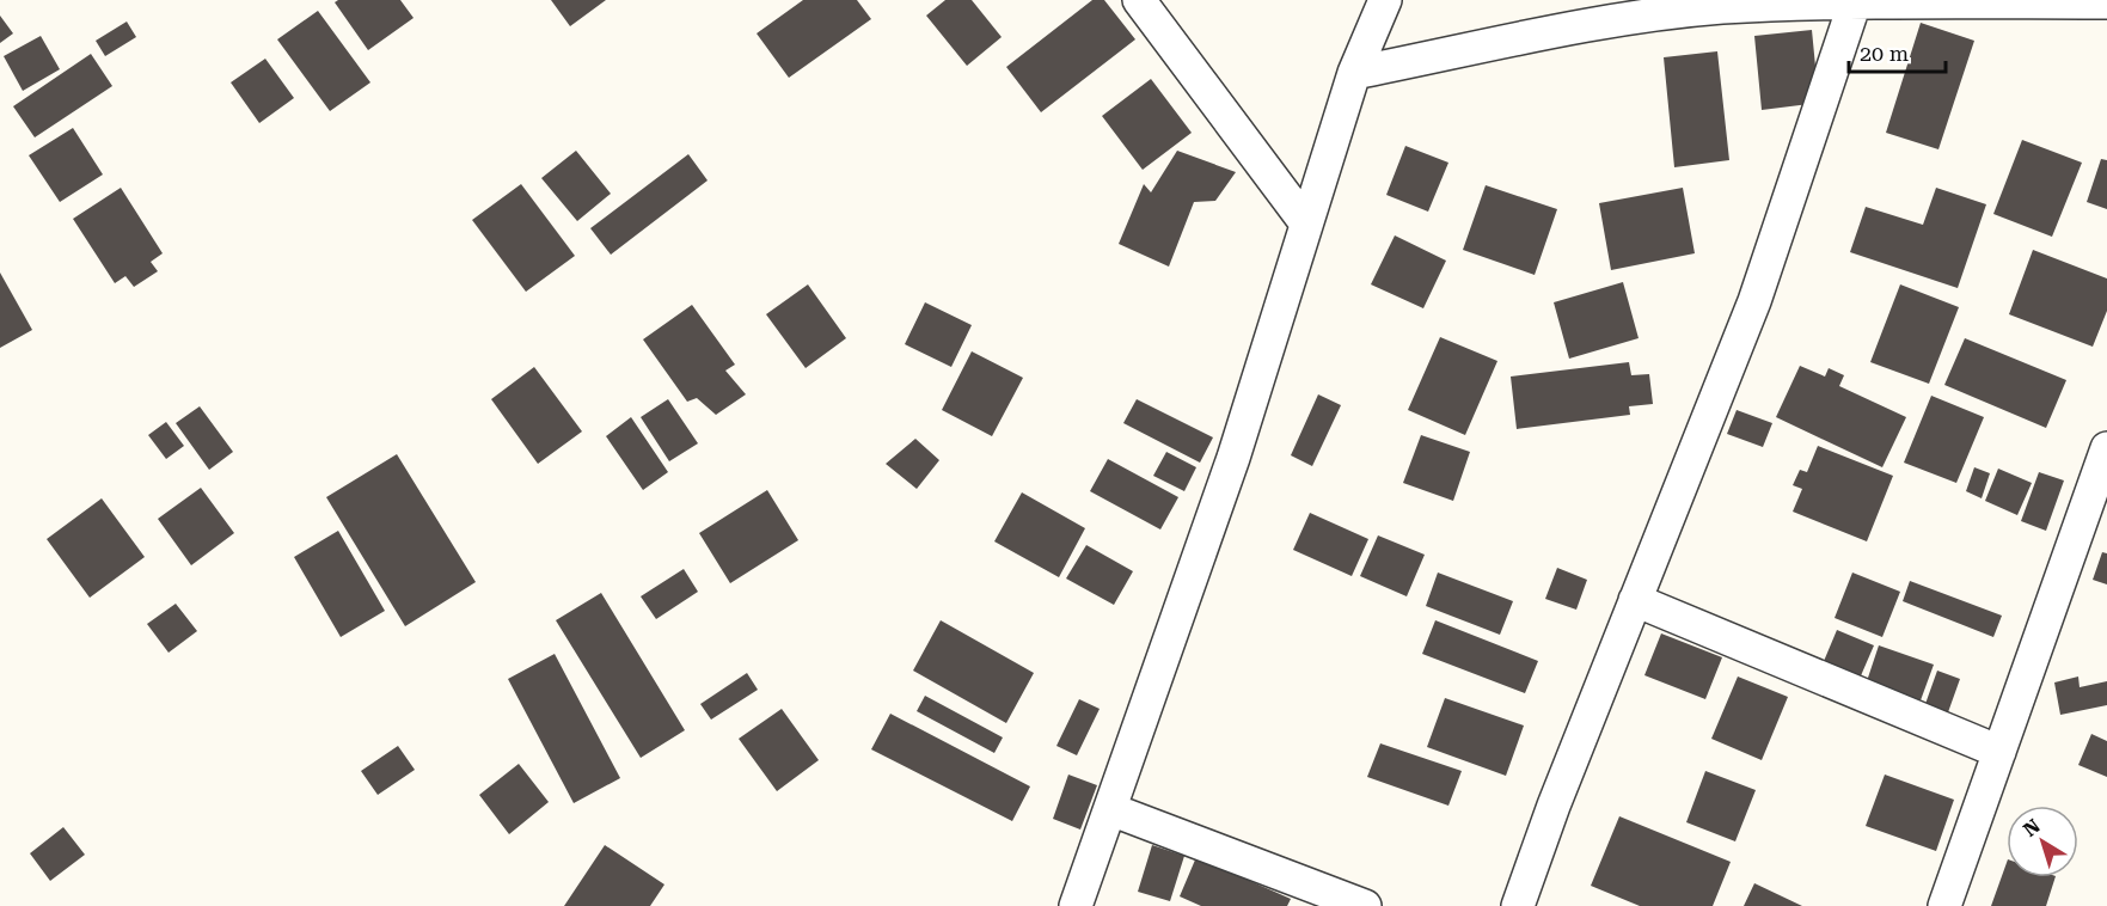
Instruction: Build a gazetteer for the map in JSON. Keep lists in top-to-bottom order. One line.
{"scale_bar":"20 m","north":"top left"}
